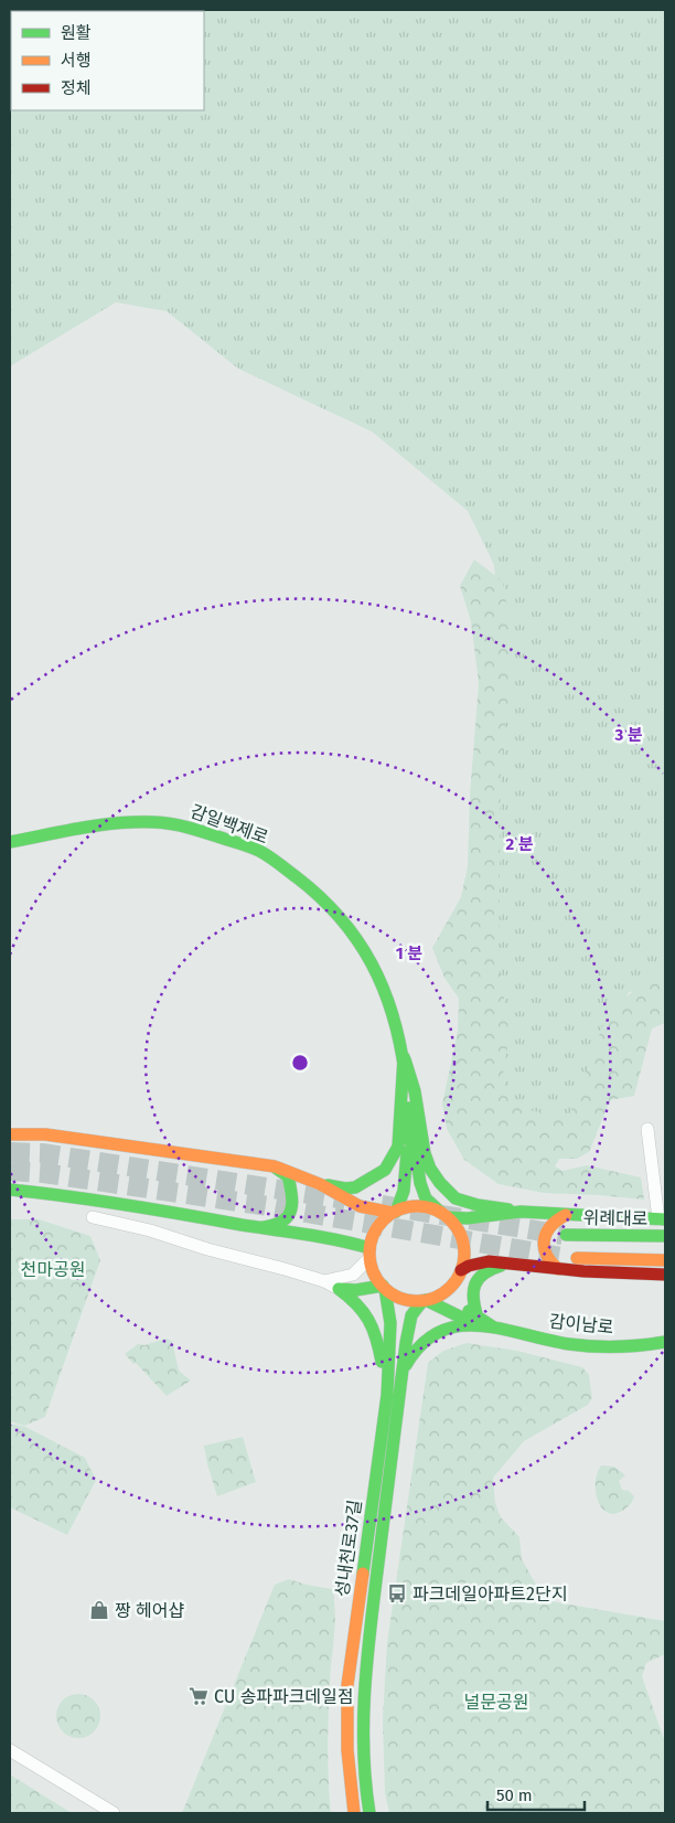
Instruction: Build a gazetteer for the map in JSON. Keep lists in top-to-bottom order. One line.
{"streets":{"main road":["감일백제로","위례대로","감이남로","성내천로37길"]},"parks":["천마공원","널문공원"],"places":{"bus stop":["파크데일아파트2단지"],"shop":["짱 헤어샵"],"supermarket":["CU 송파파크데일점"]},"legend":["원활","서행","정체"],"scale_bar":"50 m","rings":["3 분","2 분","1 분"]}
